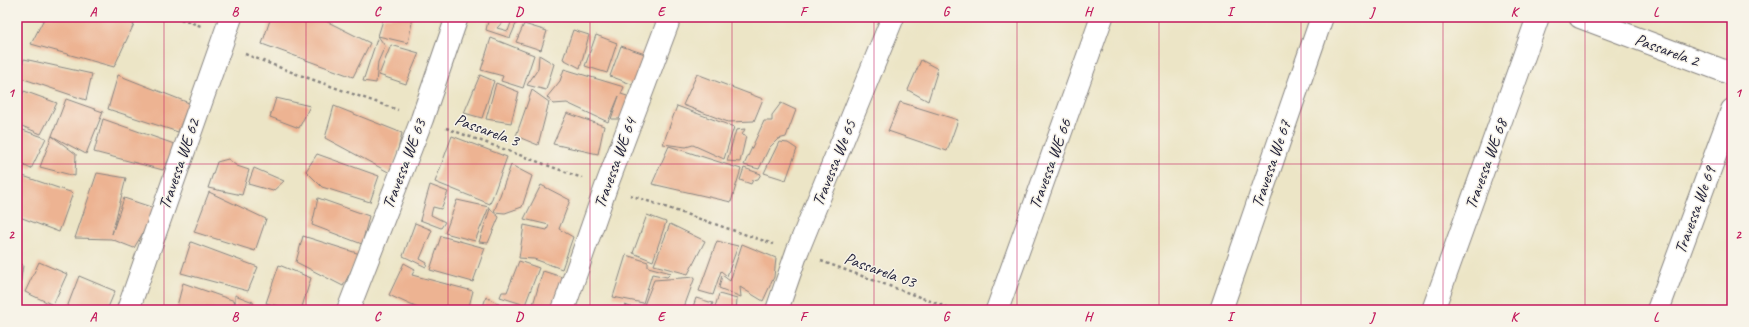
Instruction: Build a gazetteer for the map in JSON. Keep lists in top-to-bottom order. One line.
{"streets":{"street":["Passarela 2","Travessa WE 64","Travessa We 65","Travessa WE 62","Travessa WE 63","Travessa WE 66","Travessa We 67","Travessa WE 68","Travessa We 69"],"path":["Passarela 3","Passarela 03"]},"crossings":[["Passarela 3","Travessa WE 64"],["Passarela 3","Travessa We 65"],["Passarela 3","Travessa WE 62"],["Passarela 3","Travessa WE 63"],["Passarela 3","Passarela 03"],["Travessa We 65","Passarela 03"]],"grid":{"columns":["A","B","C","D","E","F","G","H","I","J","K","L"],"rows":["1","2"]}}
